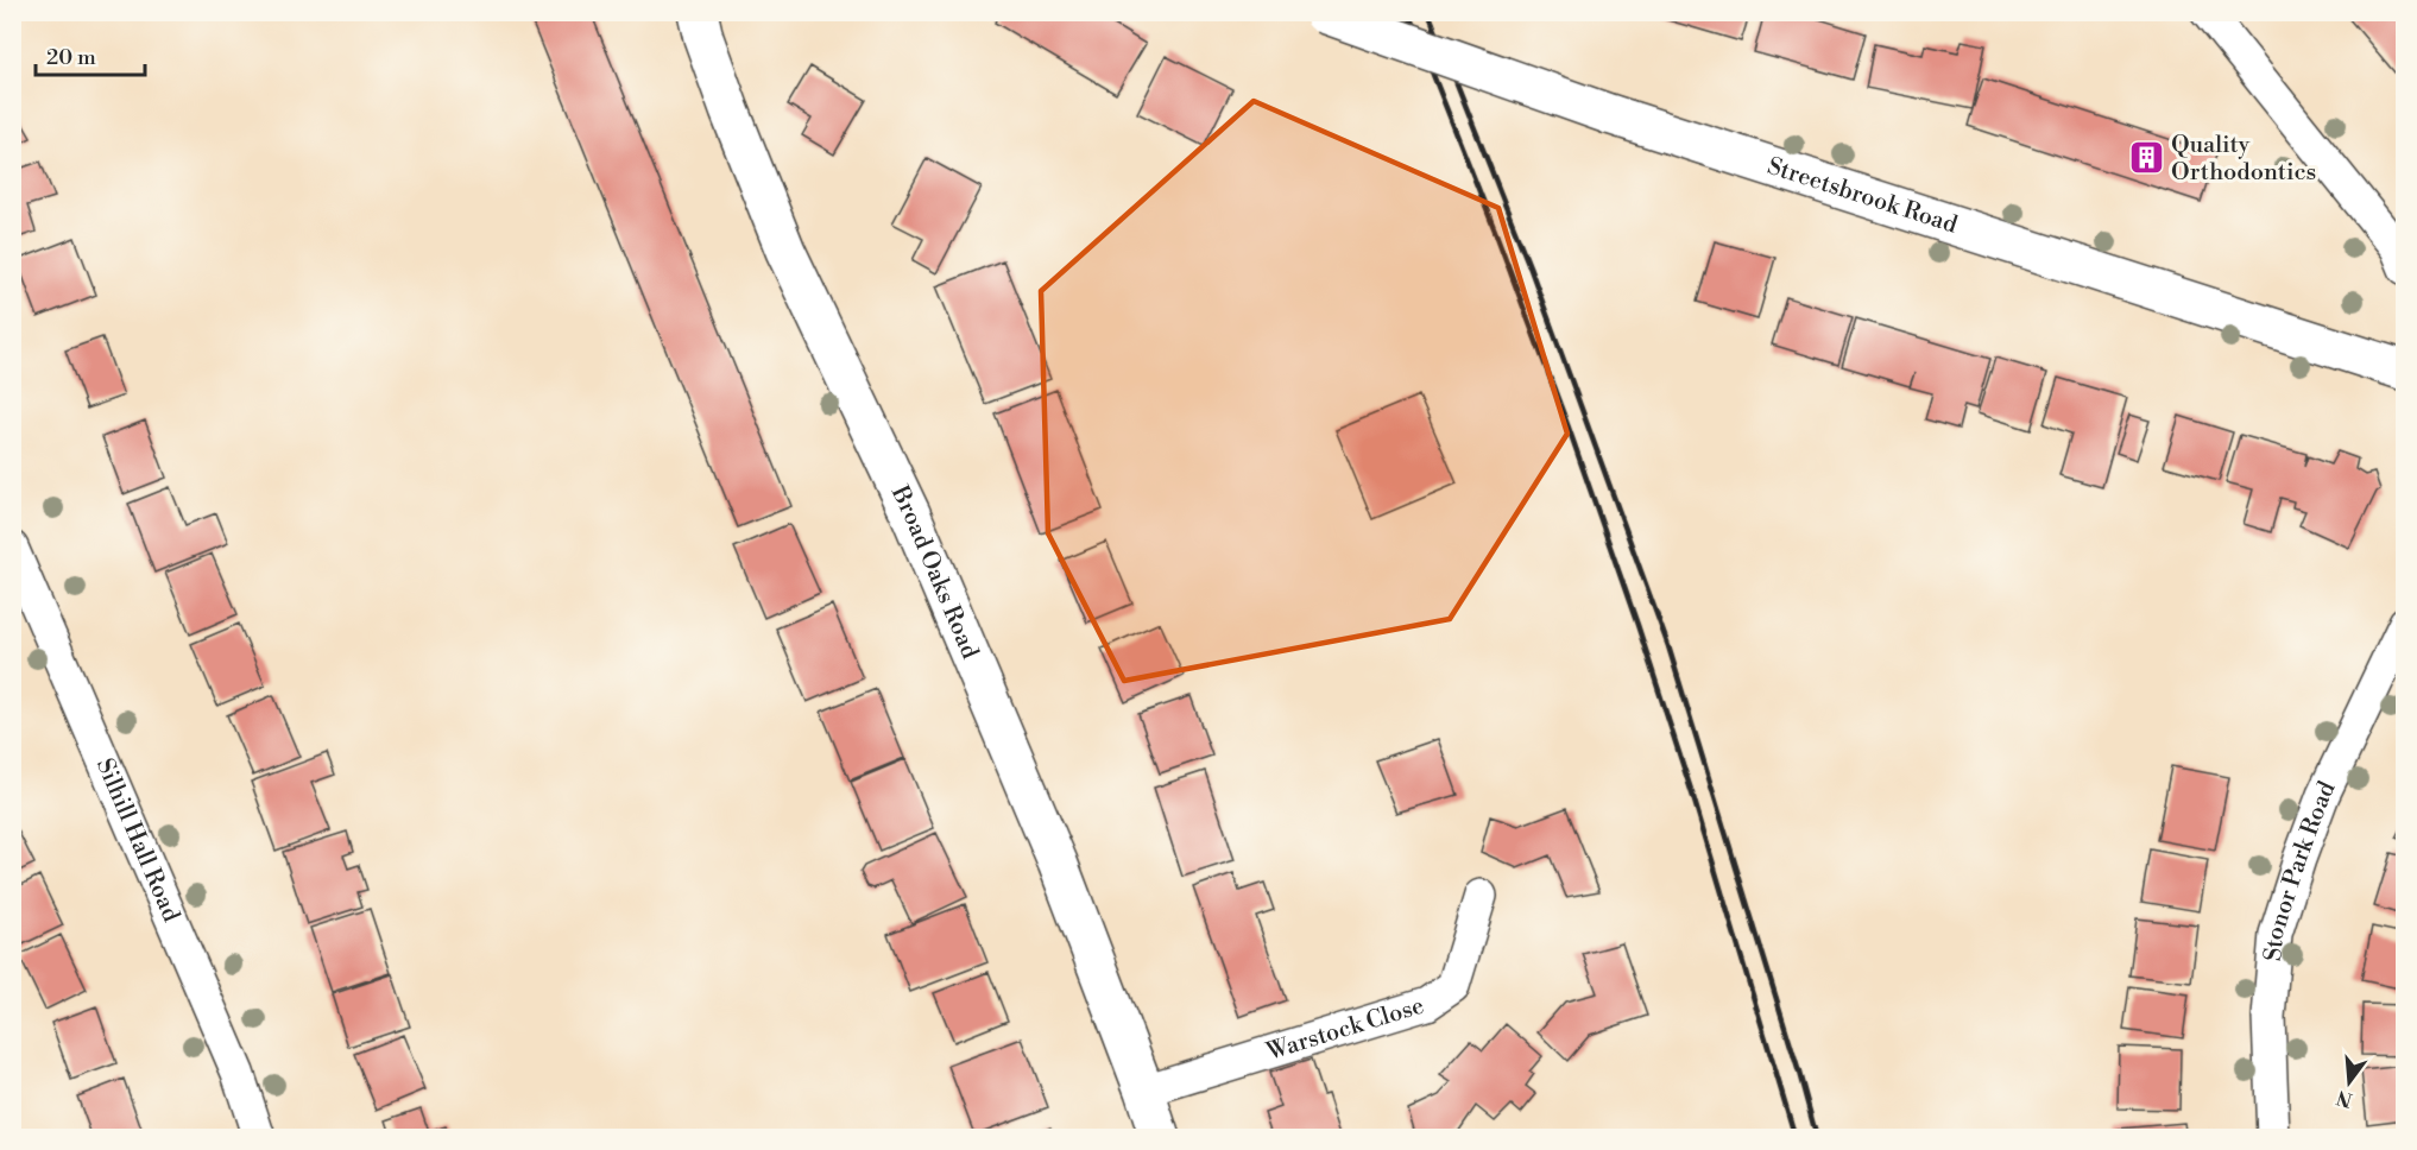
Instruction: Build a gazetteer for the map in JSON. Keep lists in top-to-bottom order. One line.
{"streets":{"street":["Streetsbrook Road","Broad Oaks Road","Silhill Hall Road","Stonor Park Road","Warstock Close"]},"crossings":[["Broad Oaks Road","Warstock Close"]],"places":{"building":["Quality Orthodontics"]},"scale_bar":"20 m","north":"bottom"}
